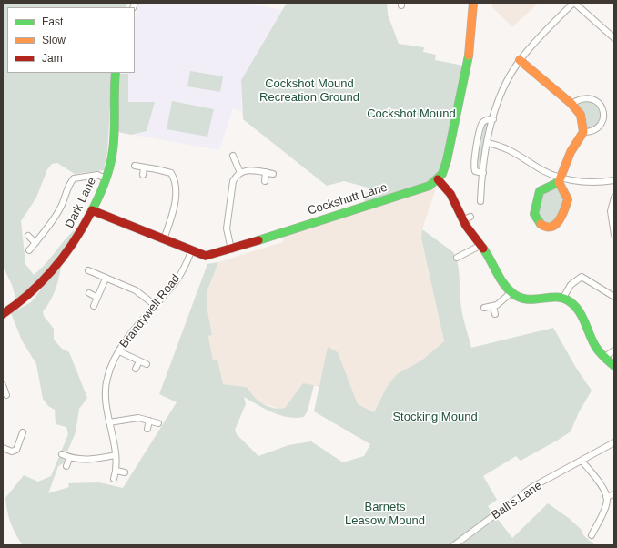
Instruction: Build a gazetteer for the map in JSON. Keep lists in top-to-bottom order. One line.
{"streets":{"street":["Cockshutt Lane","Dark Lane","Brandywell Road","Ball's Lane"]},"crossings":[["Cockshutt Lane","Dark Lane"],["Cockshutt Lane","Brandywell Road"]],"parks":["Cockshot Mound Recreation Ground","Cockshot Mound","Stocking Mound","Barnets Leasow Mound"],"legend":["Fast","Slow","Jam"]}
